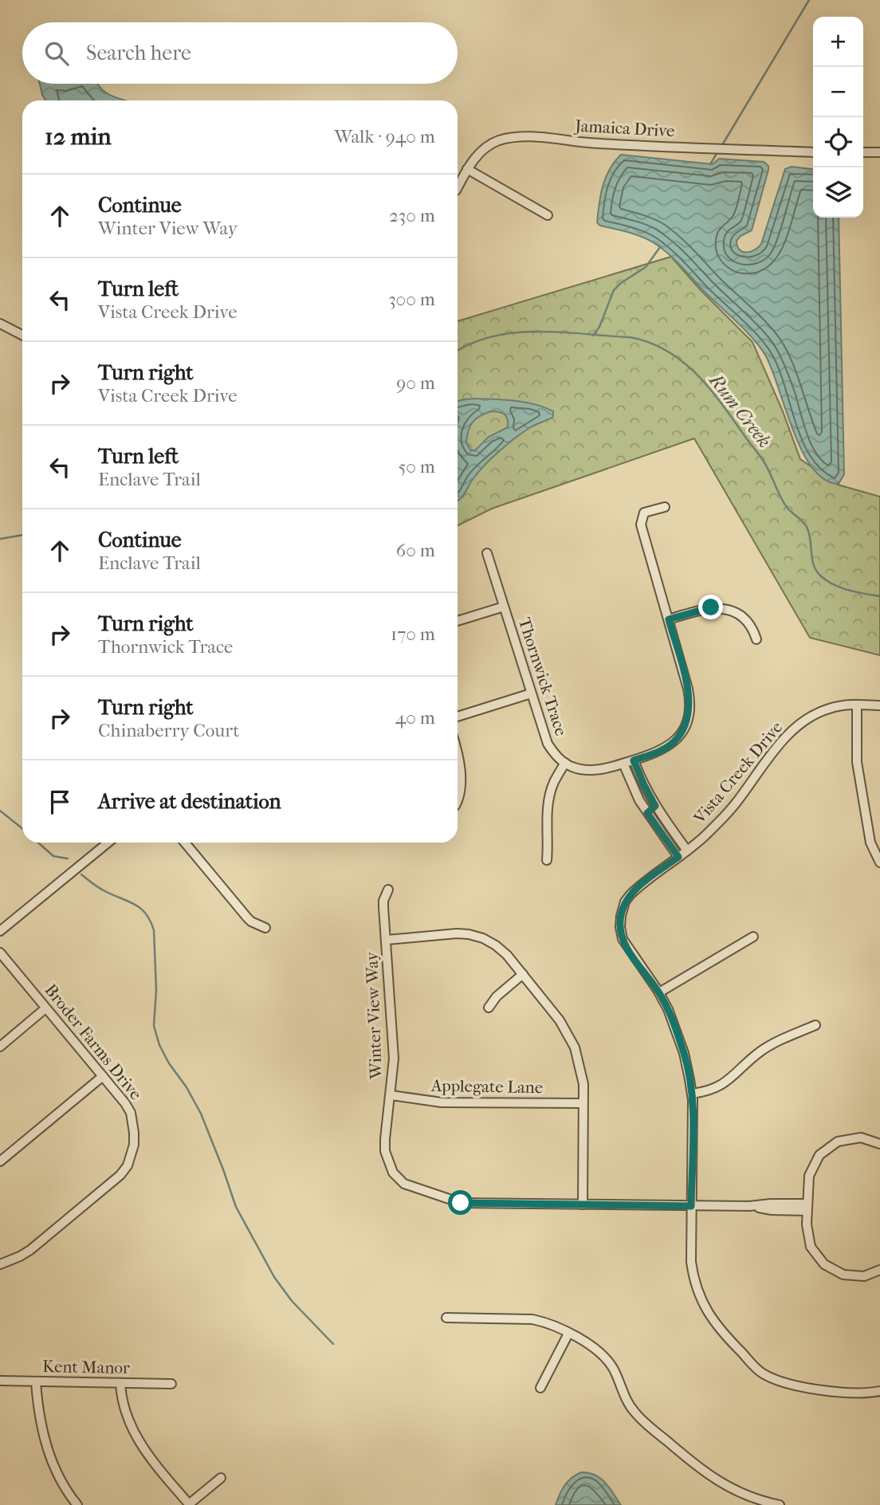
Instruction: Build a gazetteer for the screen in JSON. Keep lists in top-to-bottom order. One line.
{"streets":{"street":["Jamaica Drive","Thornwick Trace","Vista Creek Drive","Winter View Way","Broder Farms Drive","Applegate Lane","Kent Manor"]},"crossings":[["Vista Creek Drive","Winter View Way"],["Winter View Way","Applegate Lane"]],"water":["Rum Creek"],"page":{"map_buttons":["+","−"],"search":"Search here","heading":["12 min","Walk · 940 m"],"list":[["Continue","Winter View Way","230 m"],["Turn left","Vista Creek Drive","300 m"],["Turn right","Vista Creek Drive","90 m"],["Turn left","Enclave Trail","50 m"],["Continue","Enclave Trail","60 m"],["Turn right","Thornwick Trace","170 m"],["Turn right","Chinaberry Court","40 m"],"Arrive at destination"]}}
